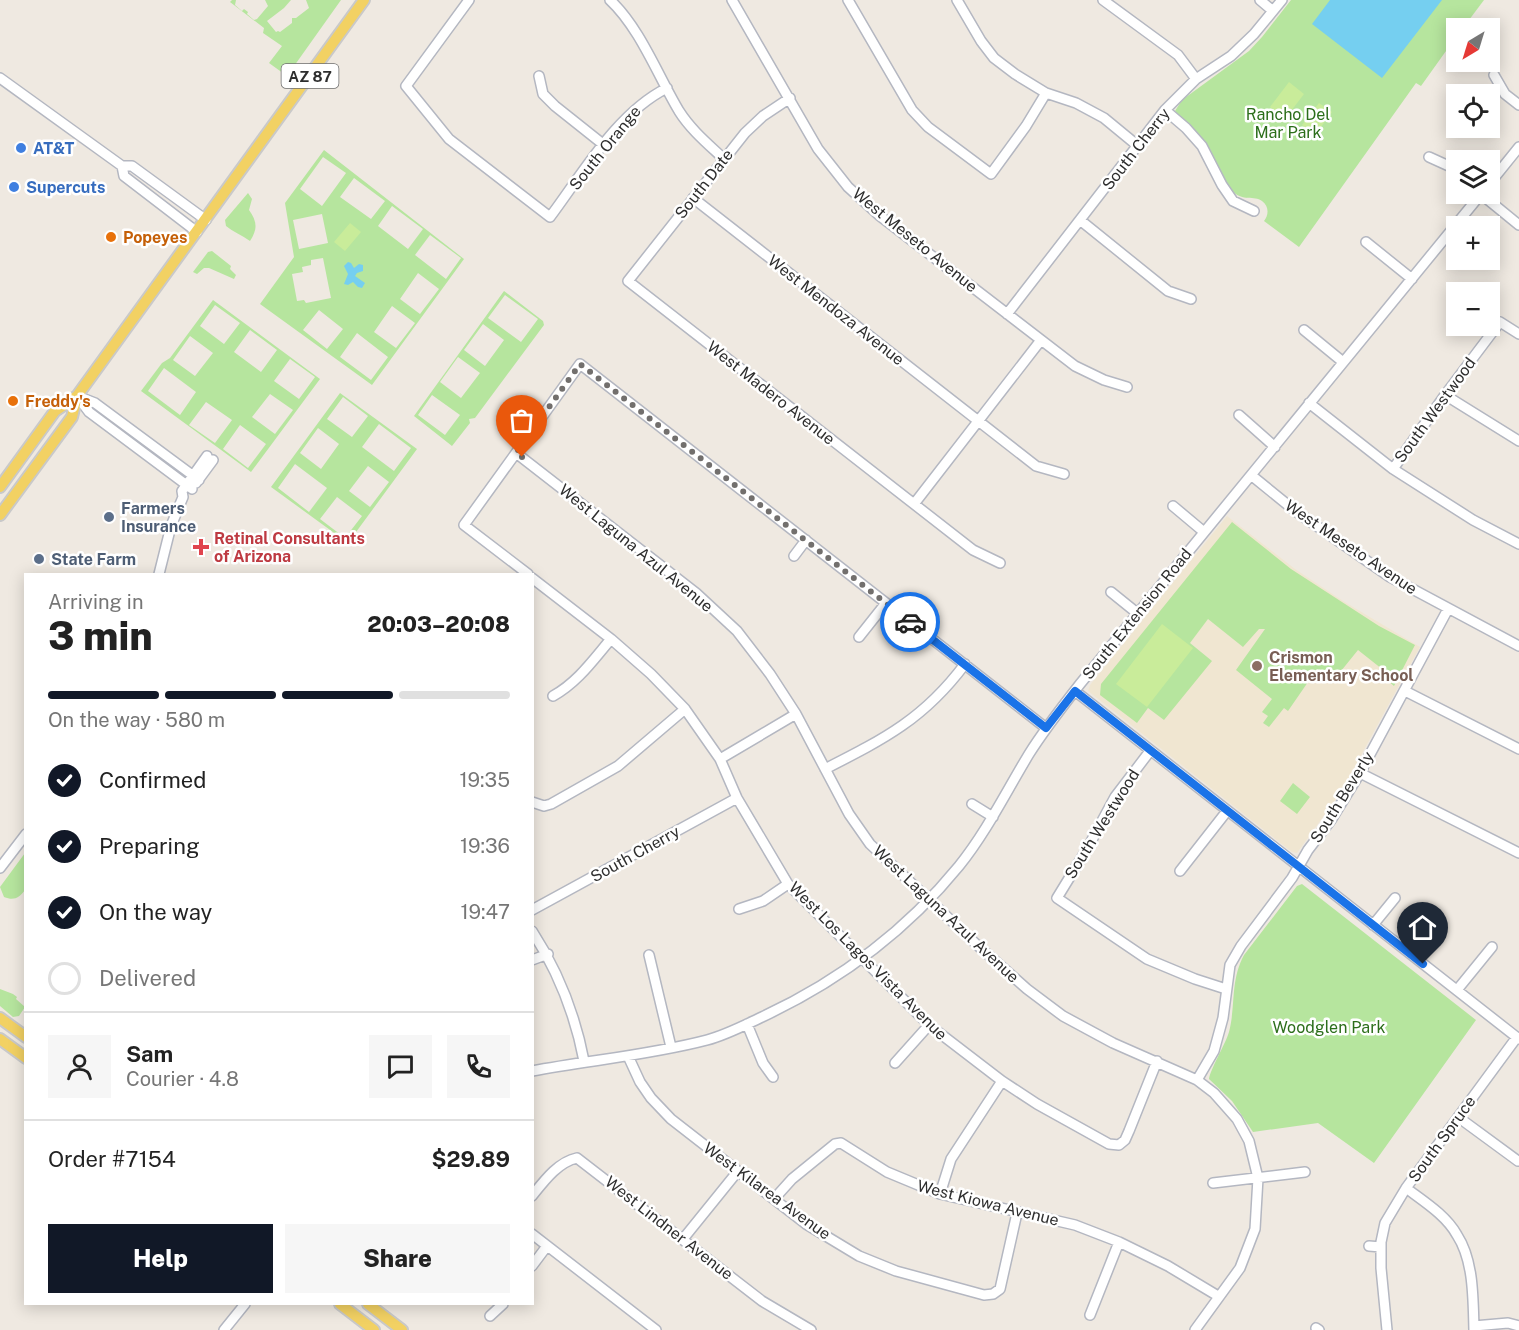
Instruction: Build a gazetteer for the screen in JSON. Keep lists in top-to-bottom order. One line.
{"streets":{"main road":["AZ 87"],"street":["South Orange","South Cherry","South Date","West Meseto Avenue","West Mendoza Avenue","West Madero Avenue","South Westwood","West Laguna Azul Avenue","South Extension Road","South Beverly","West Los Lagos Vista Avenue","South Spruce","West Kilarea Avenue","West Kiowa Avenue","West Lindner Avenue"]},"crossings":[["South Cherry","West Meseto Avenue"],["South Cherry","West Los Lagos Vista Avenue"],["South Date","West Meseto Avenue"],["South Date","West Mendoza Avenue"],["South Date","West Madero Avenue"],["West Meseto Avenue","South Extension Road"],["West Meseto Avenue","South Beverly"],["South Westwood","South Beverly"],["West Laguna Azul Avenue","South Extension Road"],["West Laguna Azul Avenue","South Beverly"],["West Laguna Azul Avenue","West Los Lagos Vista Avenue"],["West Laguna Azul Avenue","West Kiowa Avenue"],["South Extension Road","West Los Lagos Vista Avenue"],["South Extension Road","West Kilarea Avenue"],["West Kilarea Avenue","West Kiowa Avenue"]],"parks":["Rancho Del Mar Park","Woodglen Park"],"places":{"other":["AT&T","Supercuts","Popeyes","Freddy's","Farmers Insurance","State Farm","Crismon Elementary School"],"health":["Retinal Consultants of Arizona"]},"north":"bottom left","page":{"map_buttons":["+","−"],"heading":["3 min","Arriving in","20:03–20:08"],"panel":["Sam","Courier · 4.8","Order #7154","$29.89"],"bar":"On the way · 580 m","list":[["Confirmed","19:35"],["Preparing","19:36"],["On the way","19:47"],"Delivered"],"buttons":["Help","Share"]}}
